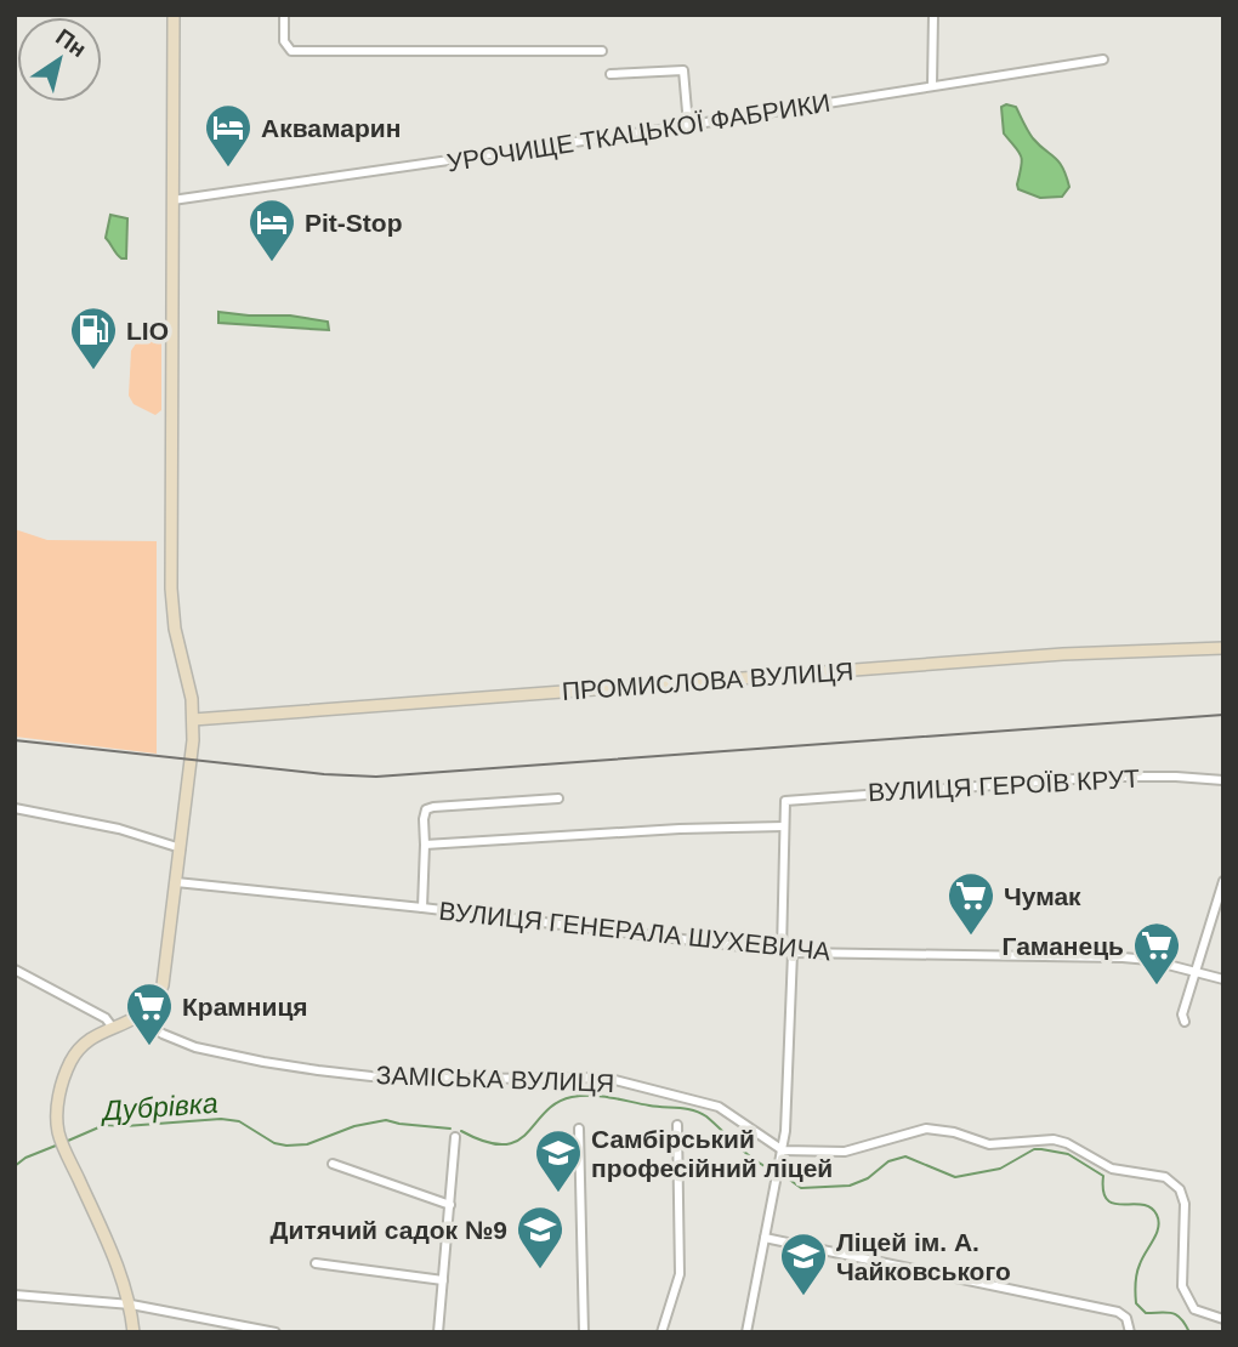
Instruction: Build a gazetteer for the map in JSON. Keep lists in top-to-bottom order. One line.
{"streets":{"main road":["ПРОМИСЛОВА ВУЛИЦЯ"],"street":["УРОЧИЩЕ ТКАЦЬКОЇ ФАБРИКИ","ВУЛИЦЯ ГЕРОЇВ КРУТ","ВУЛИЦЯ ГЕНЕРАЛА ШУХЕВИЧА","ЗАМІСЬКА ВУЛИЦЯ"]},"water":["Дубрівка"],"places":{"hotel":["Аквамарин","Pit-Stop"],"fuel station":["LIO"],"supermarket":["Чумак","Гаманець","Крамниця"],"school or university":["Самбірський професійний ліцей","Дитячий садок №9","Ліцей ім. А. Чайковського"]},"north":"top right"}
